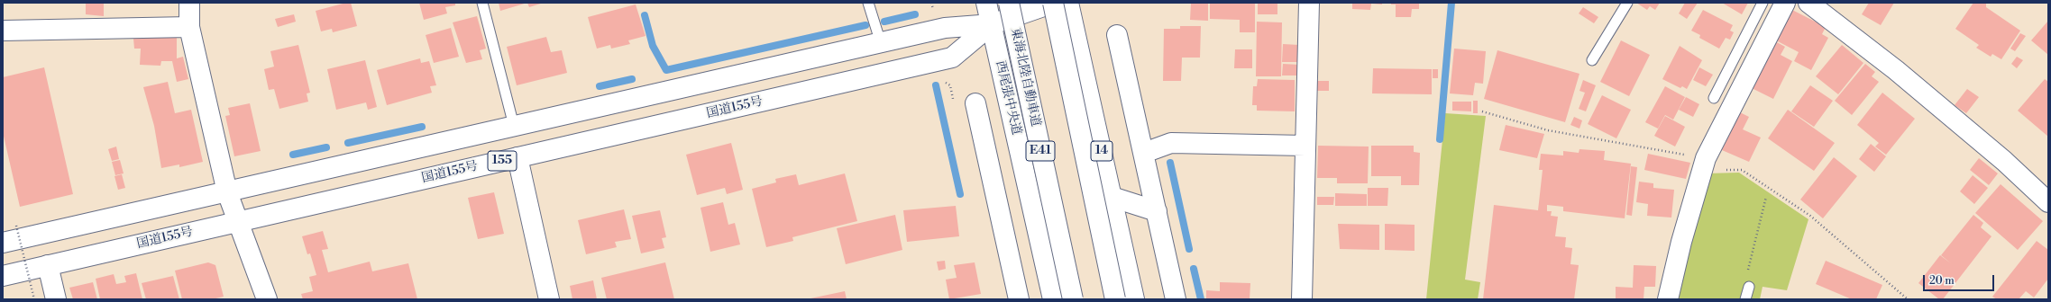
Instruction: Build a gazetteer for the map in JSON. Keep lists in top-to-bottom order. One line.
{"streets":{"main road":["東海北陸自動車道","西尾張中央道","国道155号","E41","14","155"]},"crossings":[["西尾張中央道","国道155号"]],"scale_bar":"20 m"}
